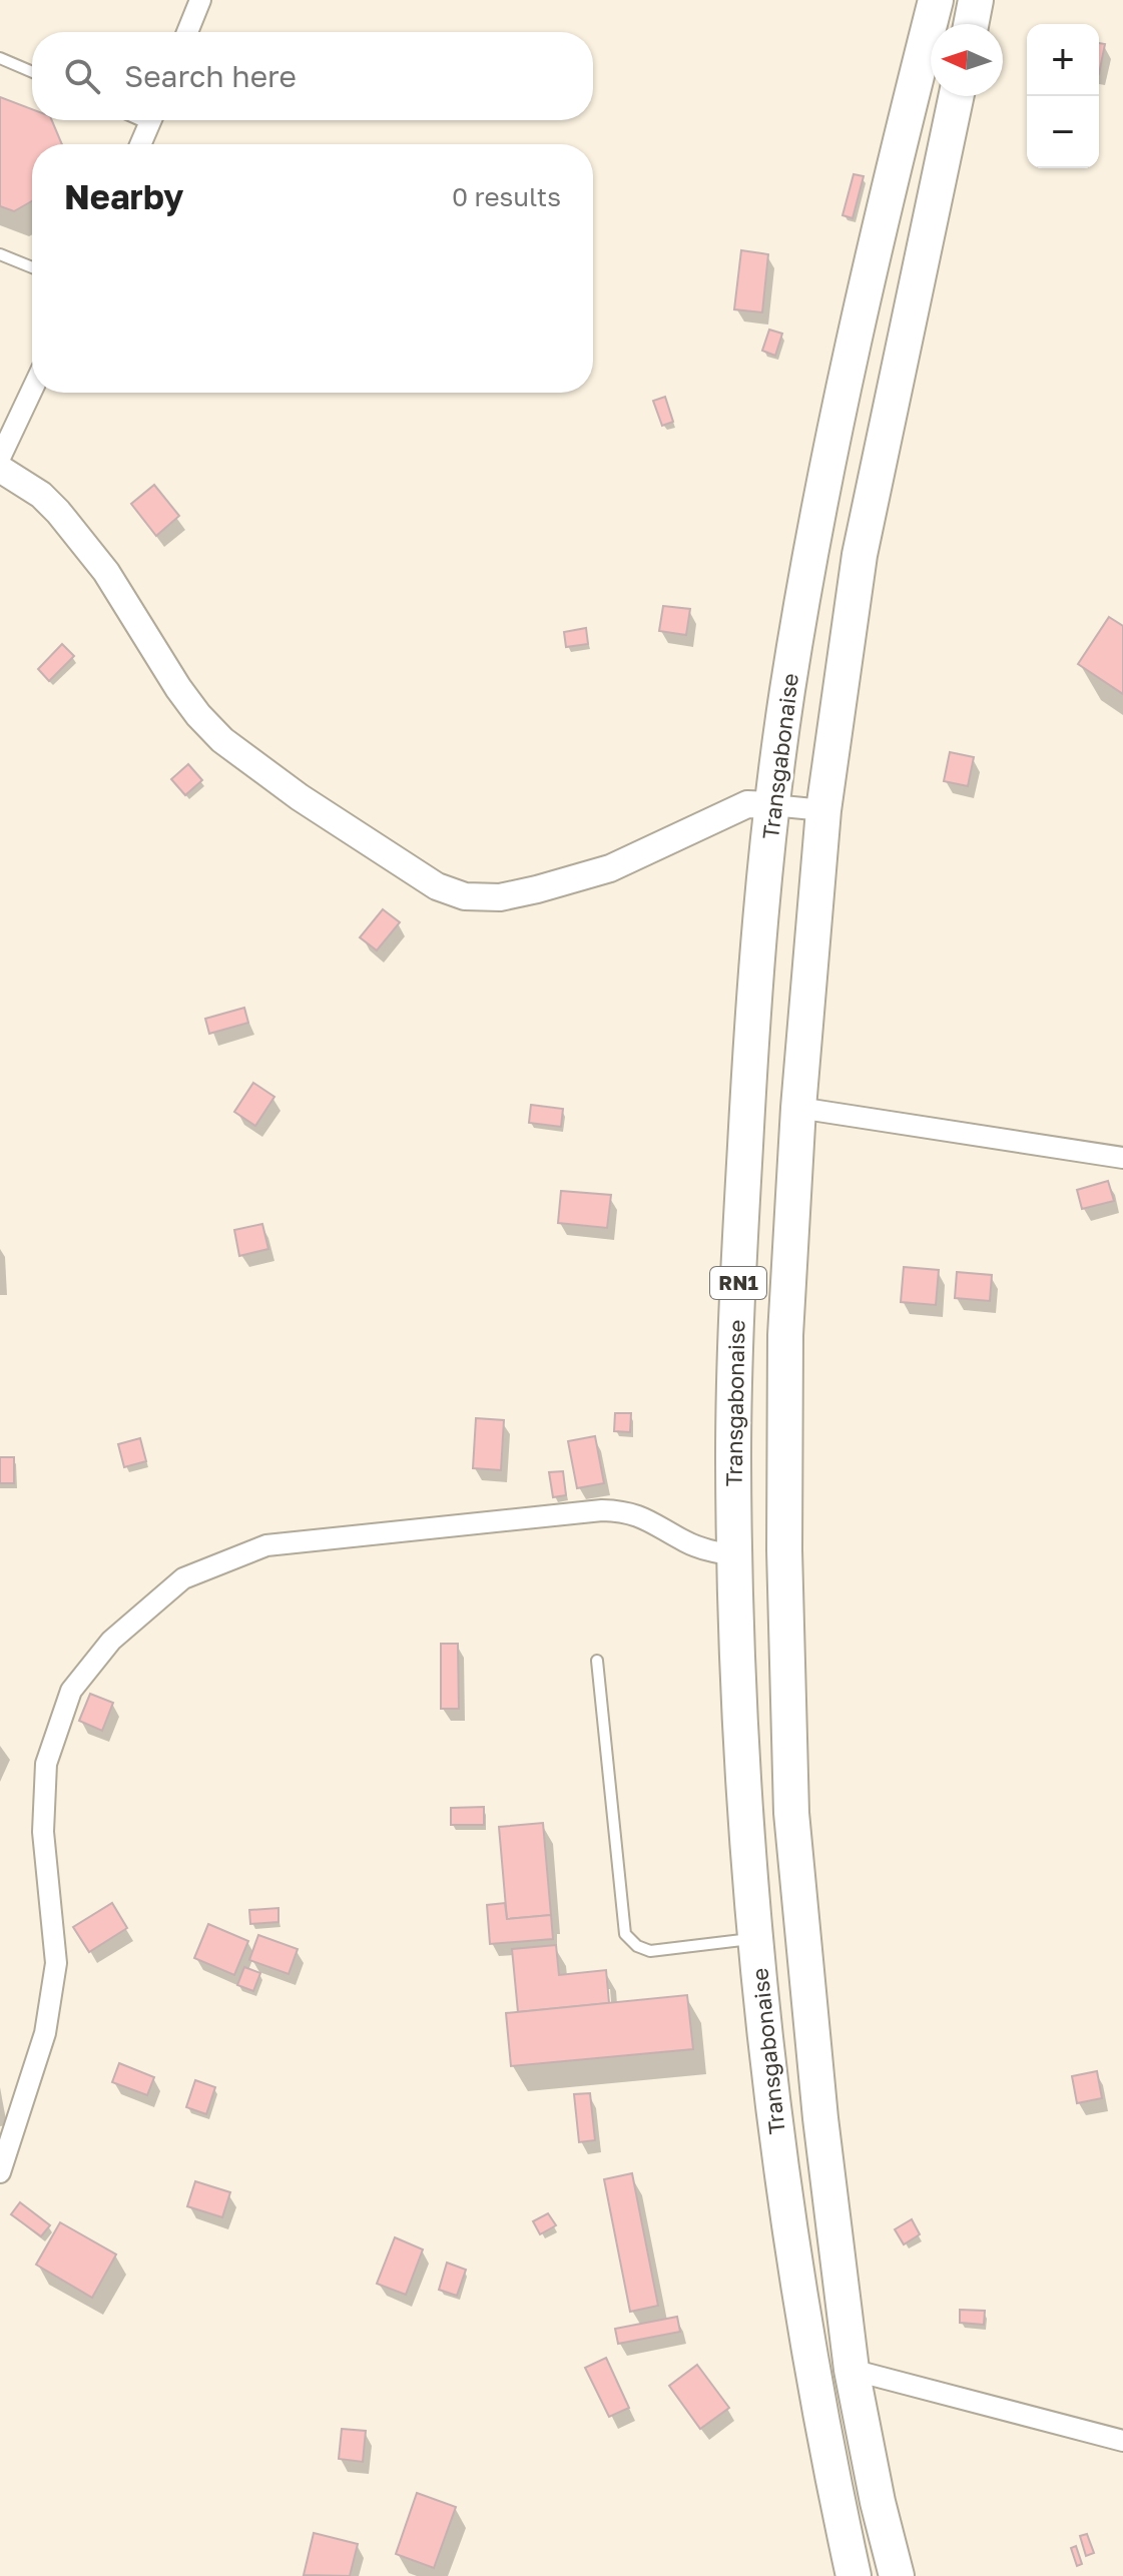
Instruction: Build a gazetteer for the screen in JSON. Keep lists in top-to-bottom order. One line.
{"streets":{"highway":["Transgabonaise","RN1"]},"north":"left","page":{"map_buttons":["+","−"],"search":"Search here","heading":["Nearby","0 results"]}}
